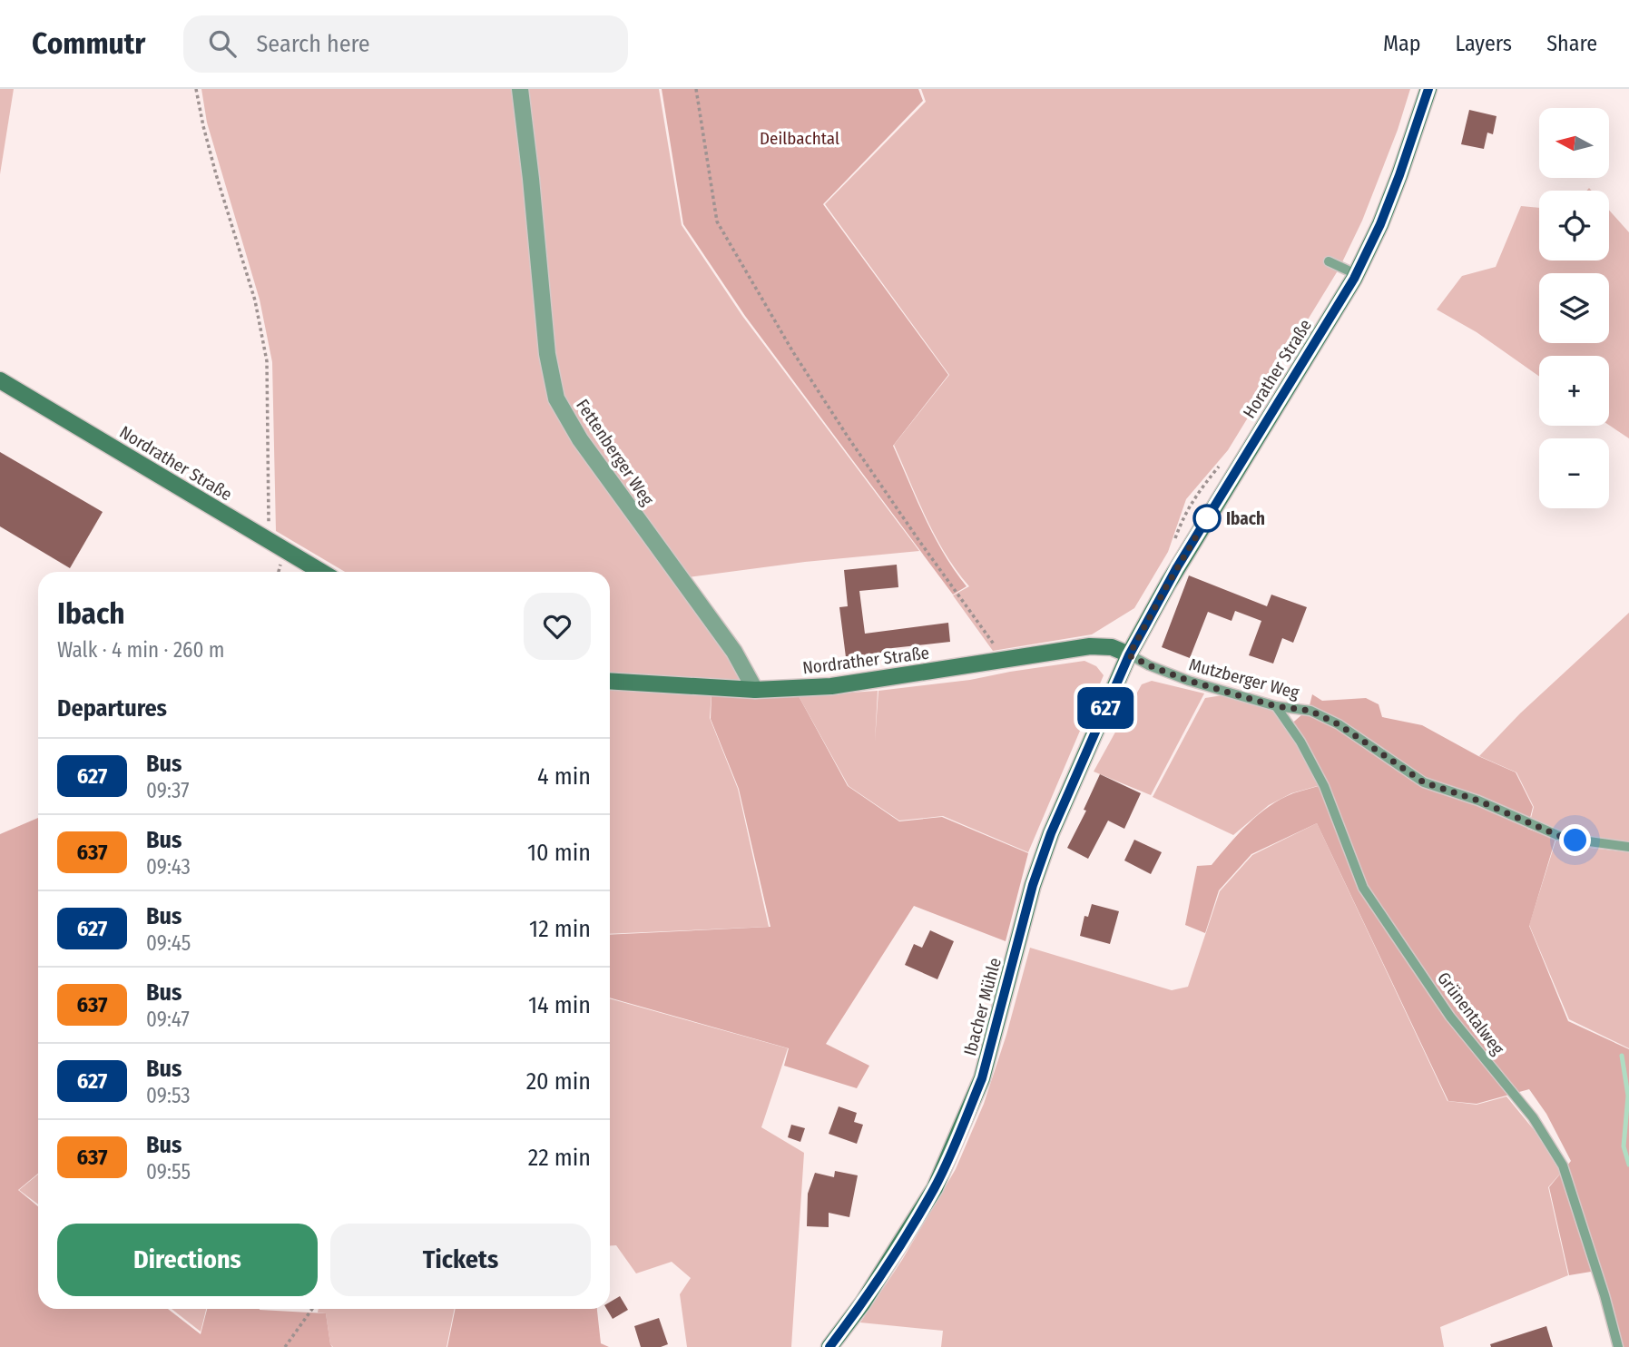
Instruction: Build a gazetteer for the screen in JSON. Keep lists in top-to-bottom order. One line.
{"streets":{"main road":["Horather Straße","Nordrather Straße","Ibacher Mühle"],"street":["Fettenberger Weg"],"lane":["Mutzberger Weg","Grünentalweg"]},"crossings":[["Horather Straße","Nordrather Straße"],["Horather Straße","Mutzberger Weg"],["Horather Straße","Ibacher Mühle"],["Fettenberger Weg","Nordrather Straße"],["Nordrather Straße","Mutzberger Weg"],["Nordrather Straße","Ibacher Mühle"],["Mutzberger Weg","Ibacher Mühle"],["Mutzberger Weg","Grünentalweg"]],"parks":["Deilbachtal"],"places":["Ibach"],"lines":["bus line 627"],"north":"left","page":{"header":"Commutr","search":"Search here","nav":["Map","Layers","Share"],"on_map":"627","map_buttons":["+","−"],"heading":[["Ibach","Walk · 4 min · 260 m"],"Departures"],"list":[{"mark":"627","name":"Bus","note":"09:37","value":"4 min"},{"mark":"637","name":"Bus","note":"09:43","value":"10 min"},{"mark":"627","name":"Bus","note":"09:45","value":"12 min"},{"mark":"637","name":"Bus","note":"09:47","value":"14 min"},{"mark":"627","name":"Bus","note":"09:53","value":"20 min"},{"mark":"637","name":"Bus","note":"09:55","value":"22 min"}],"buttons":["Directions","Tickets"]}}
